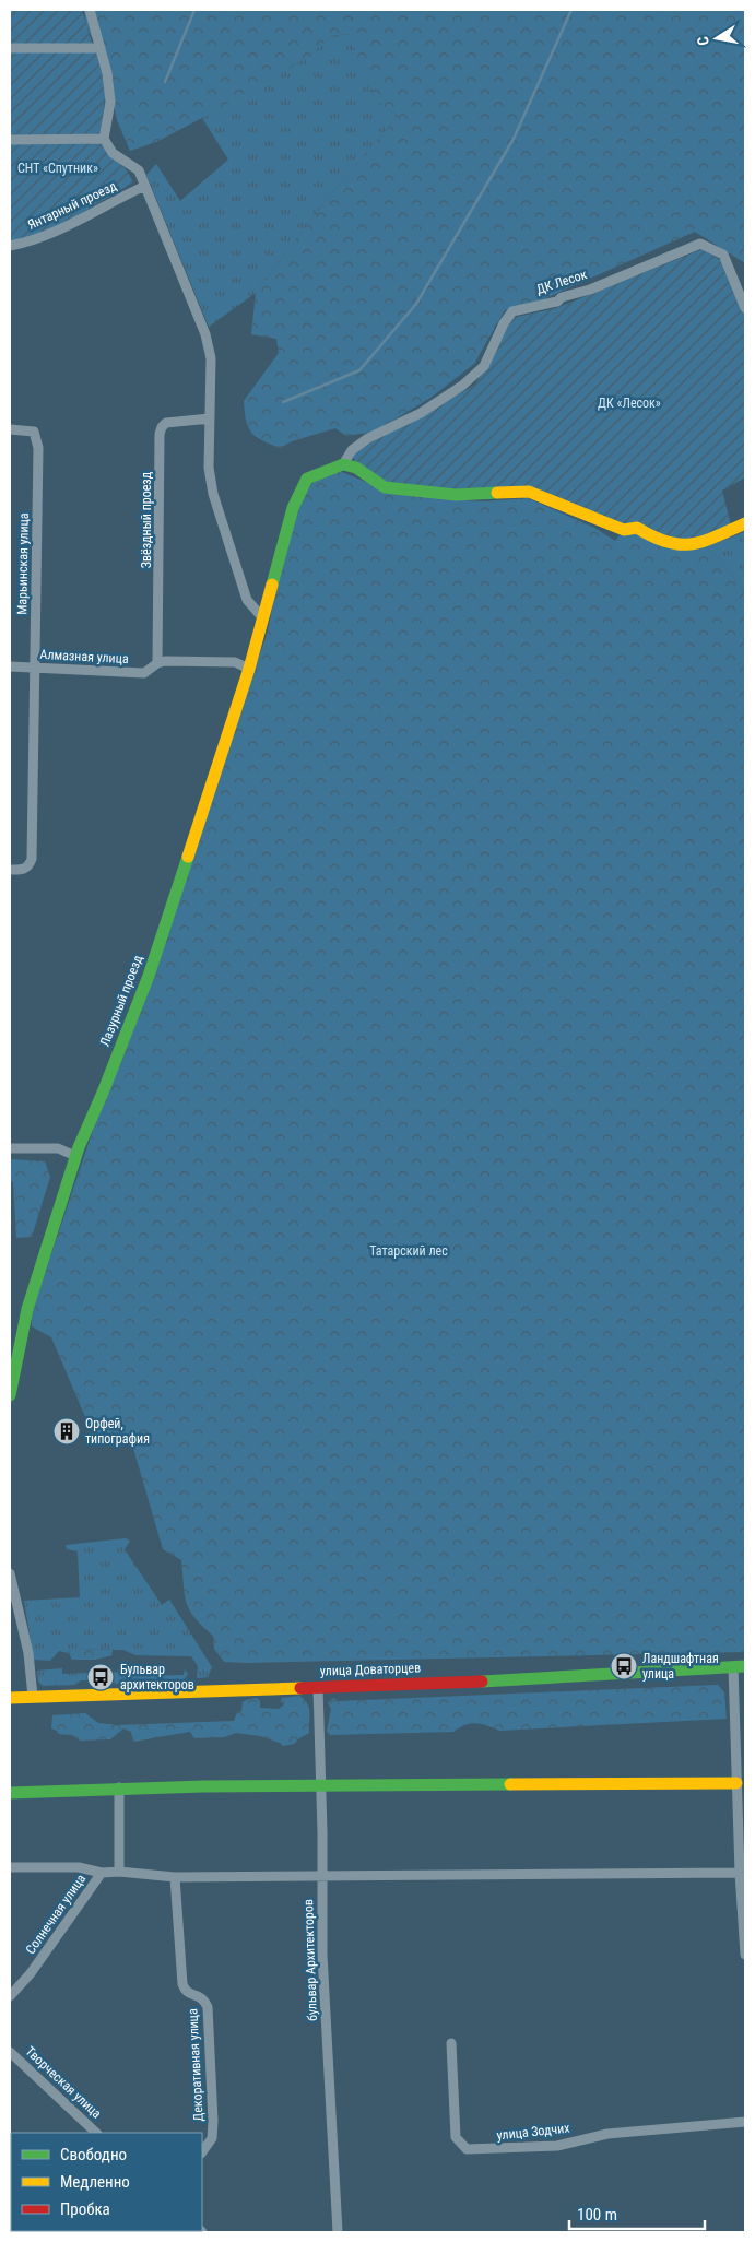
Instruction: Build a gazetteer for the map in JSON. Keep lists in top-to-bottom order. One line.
{"streets":{"street":["Янтарный проезд","ДК Лесок","Звёздный проезд","Марьинская улица","Алмазная улица","Лазурный проезд","улица Доваторцев","Солнечная улица","бульвар Архитекторов","Декоративная улица","Творческая улица","улица Зодчих"]},"crossings":[["ДК Лесок","Лазурный проезд"],["Звёздный проезд","Алмазная улица"],["Марьинская улица","Алмазная улица"],["Алмазная улица","Лазурный проезд"],["улица Доваторцев","бульвар Архитекторов"]],"parks":["СНТ «Спутник»","ДК «Лесок»","Татарский лес"],"places":{"building":["Орфей, типография"],"bus stop":["Ландшафтная улица","Бульвар архитекторов"]},"legend":["Свободно","Медленно","Пробка"],"scale_bar":"100 m","north":"left"}
